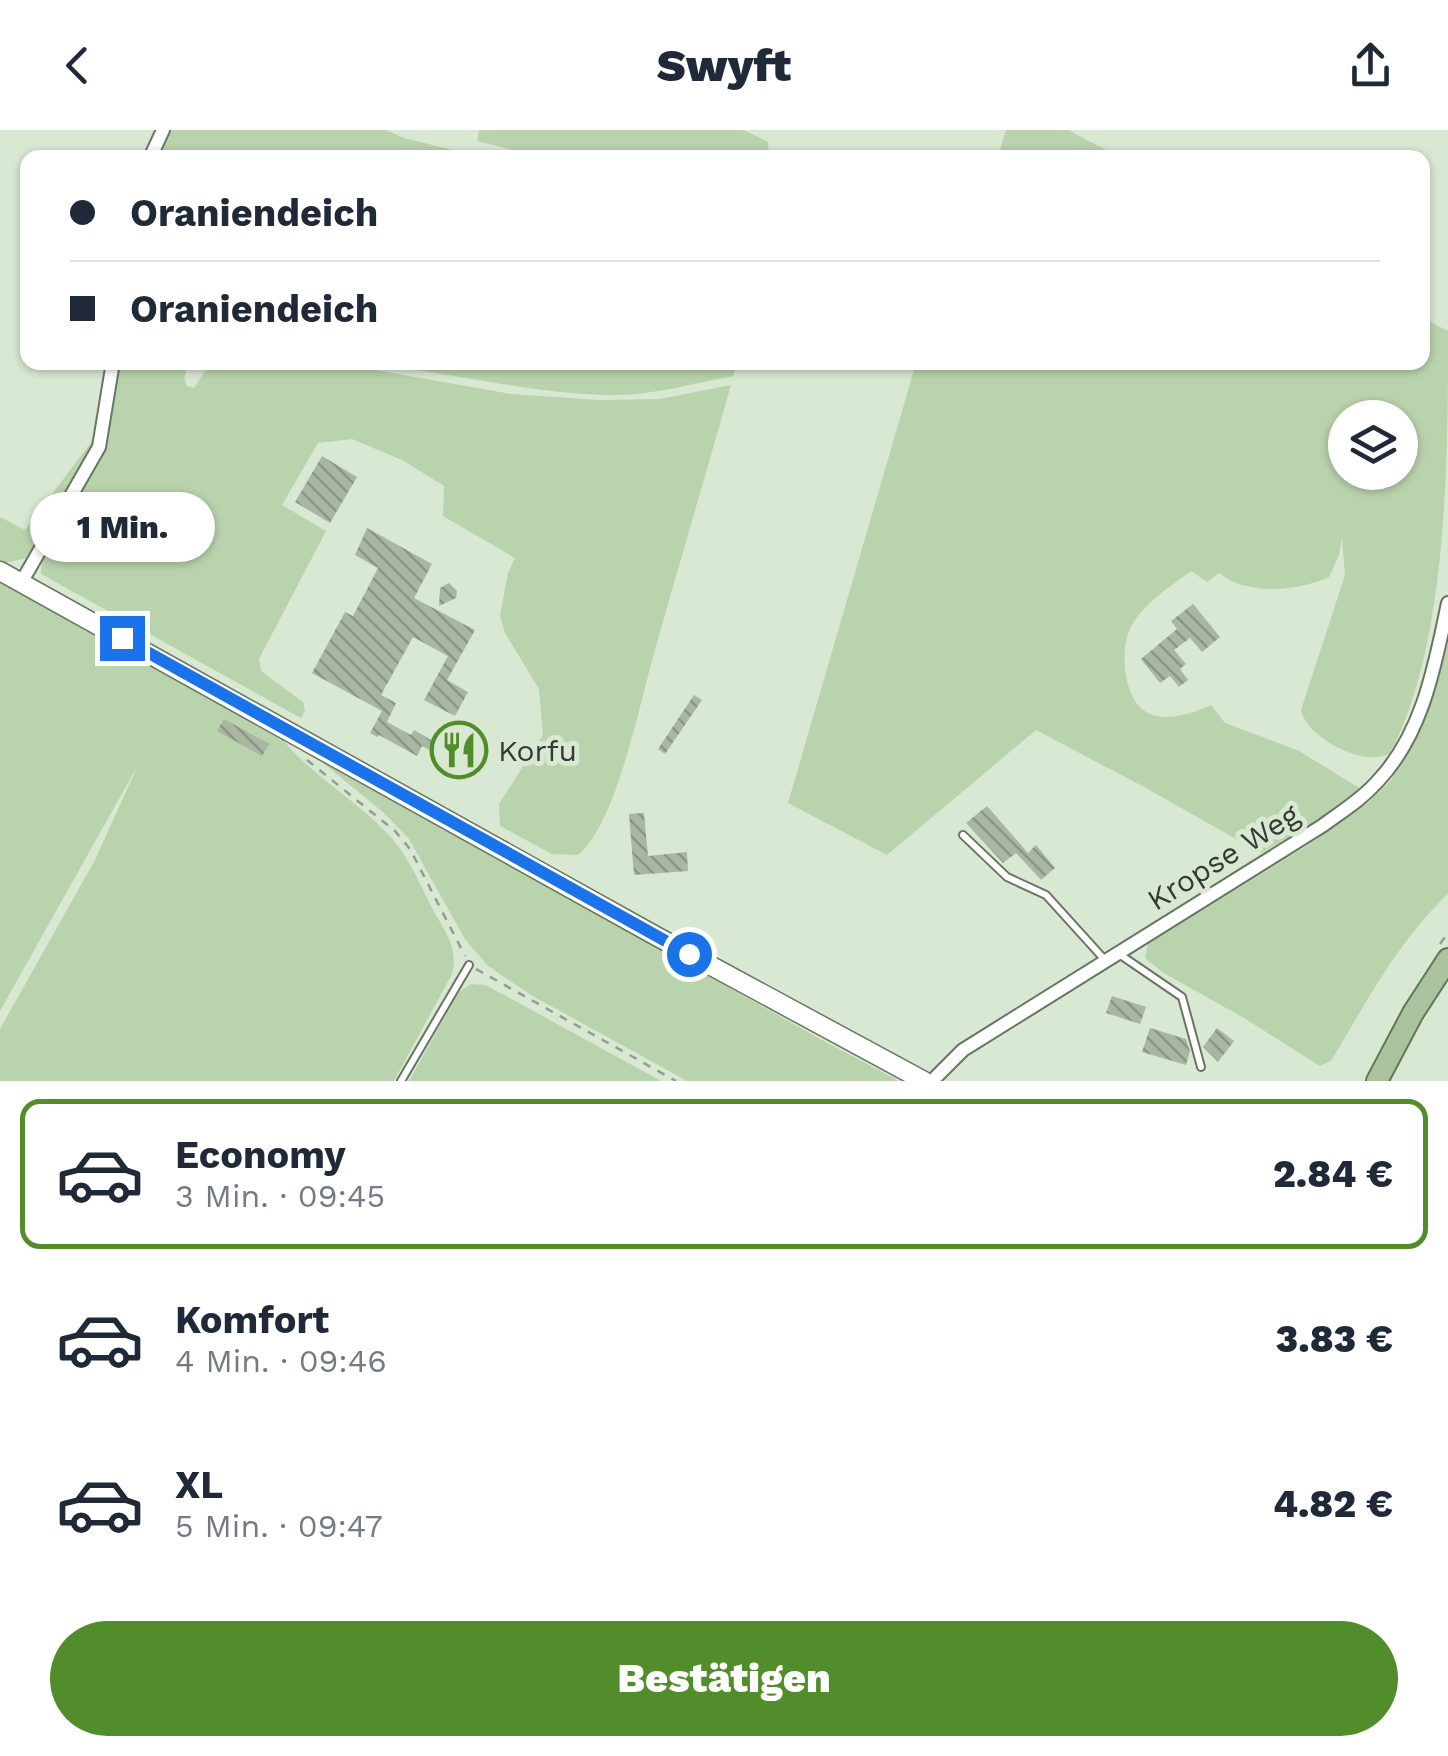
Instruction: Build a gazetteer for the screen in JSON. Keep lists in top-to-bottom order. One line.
{"streets":{"street":["Kropse Weg"]},"places":{"restaurant":["Korfu"]},"page":{"header":"Swyft","banner":["Oraniendeich","Oraniendeich"],"bubble":"1 Min.","list":[{"name":"Economy","note":"3 Min. · 09:45","value":"2.84 €"},{"name":"Komfort","note":"4 Min. · 09:46","value":"3.83 €"},{"name":"XL","note":"5 Min. · 09:47","value":"4.82 €"}],"buttons":"Bestätigen"}}
